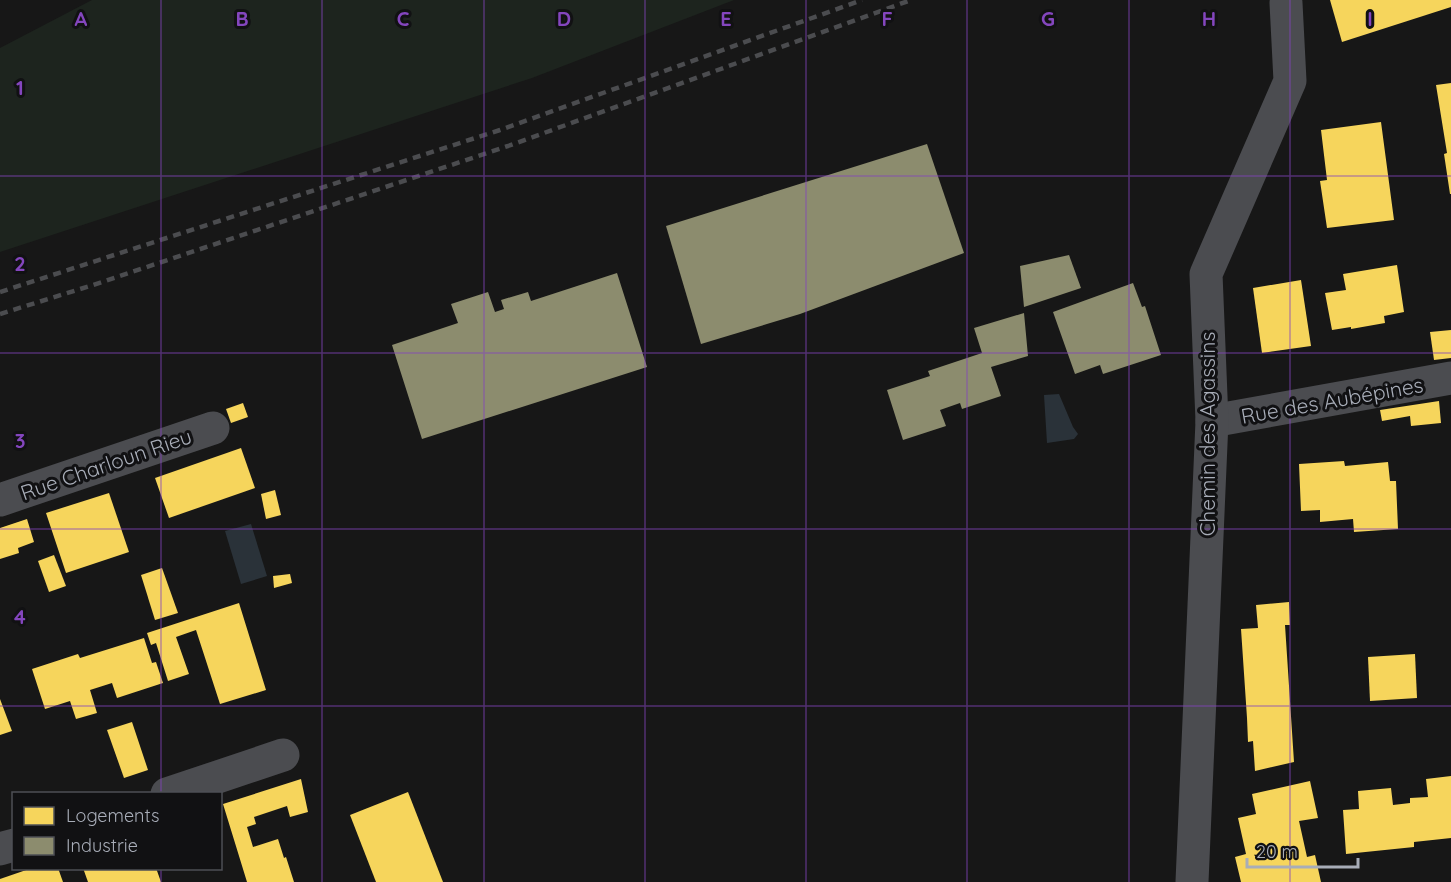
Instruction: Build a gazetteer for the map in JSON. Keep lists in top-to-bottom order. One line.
{"streets":{"street":["Rue des Aubépines","Chemin des Agassins","Rue Charloun Rieu"]},"crossings":[["Rue des Aubépines","Chemin des Agassins"]],"legend":["Logements","Industrie"],"scale_bar":"20 m","grid":{"columns":["A","B","C","D","E","F","G","H","I"],"rows":["1","2","3","4"]}}
